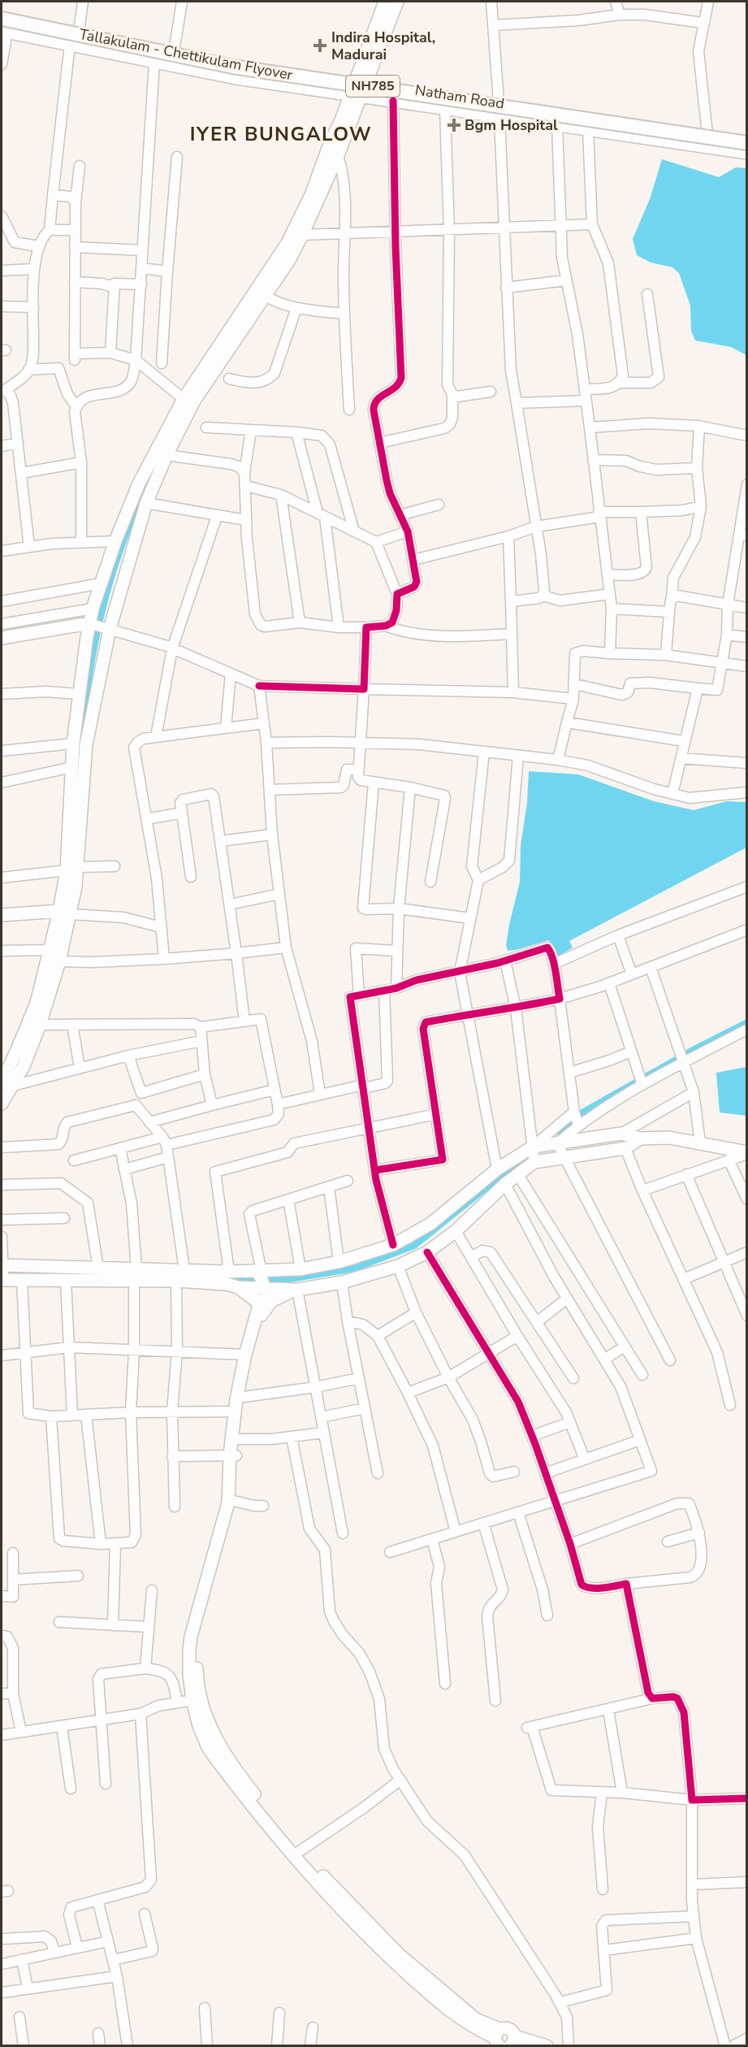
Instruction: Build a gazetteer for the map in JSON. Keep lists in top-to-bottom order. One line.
{"streets":{"highway":["Tallakulam - Chettikulam Flyover","NH785"],"main road":["Natham Road"]},"crossings":[["Tallakulam - Chettikulam Flyover","Natham Road"]],"districts":["IYER BUNGALOW"],"places":{"health":["Indira Hospital, Madurai","Bgm Hospital"]}}
